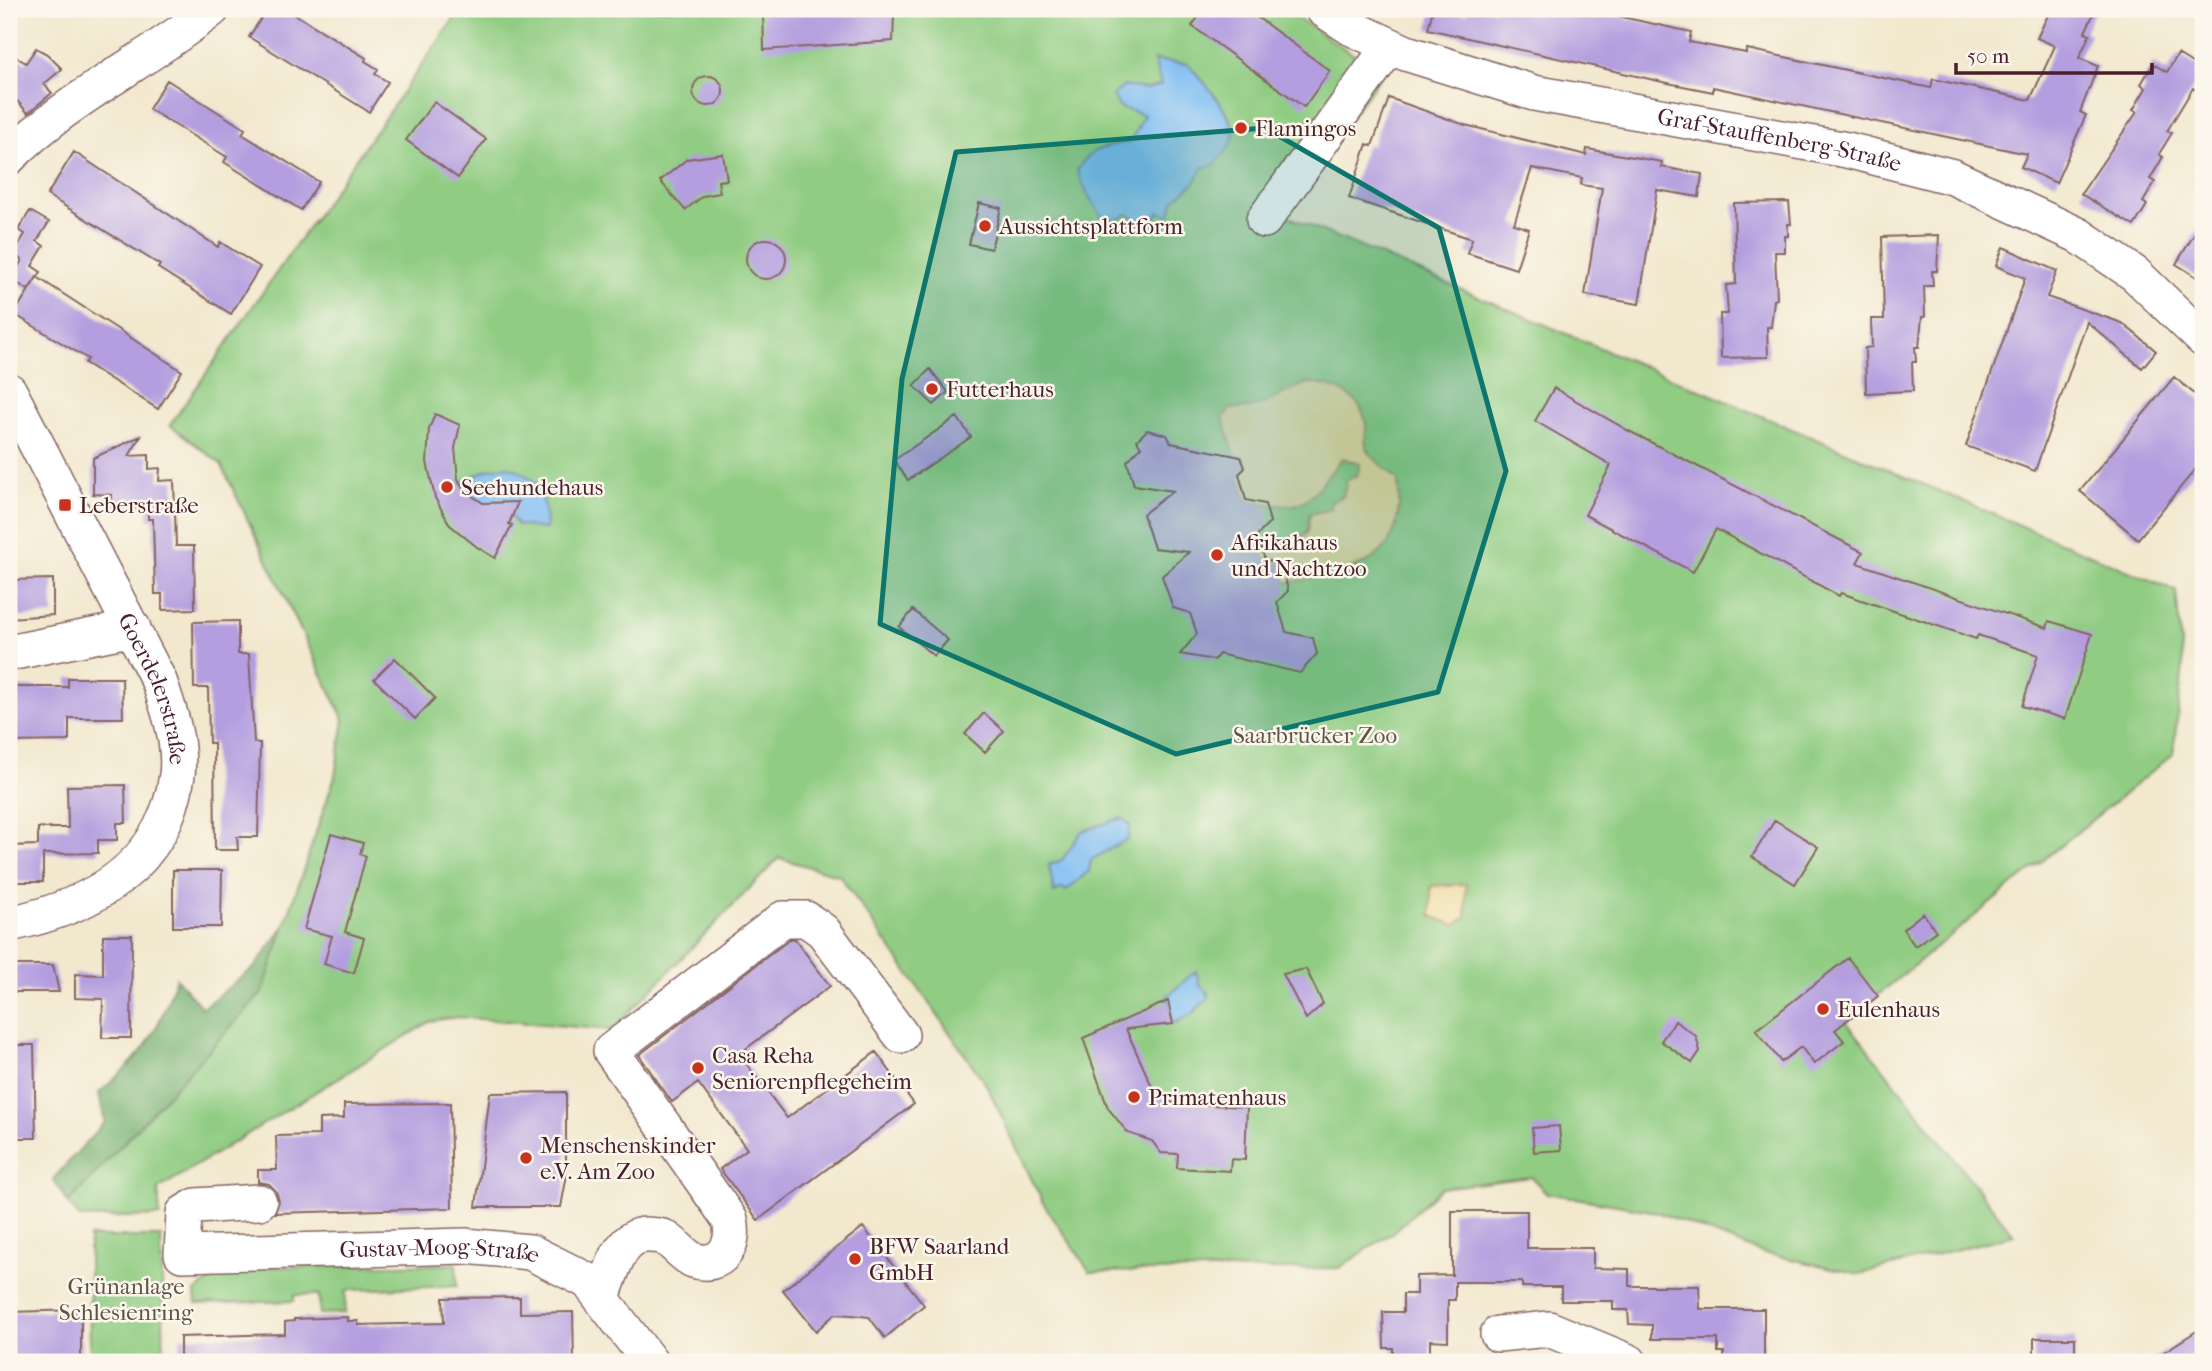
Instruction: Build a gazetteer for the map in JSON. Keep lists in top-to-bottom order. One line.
{"streets":{"street":["Graf-Stauffenberg-Straße","Goerdelerstraße","Gustav-Moog-Straße"]},"parks":["Saarbrücker Zoo","Grünanlage Schlesienring"],"places":{"other":["Flamingos","Aussichtsplattform","Futterhaus","Seehundehaus","Afrikahaus und Nachtzoo","Eulenhaus","Casa Reha Seniorenpflegeheim","Primatenhaus","Menschenskinder e.V. Am Zoo","BFW Saarland GmbH"],"transit":["Leberstraße"]},"scale_bar":"50 m"}
